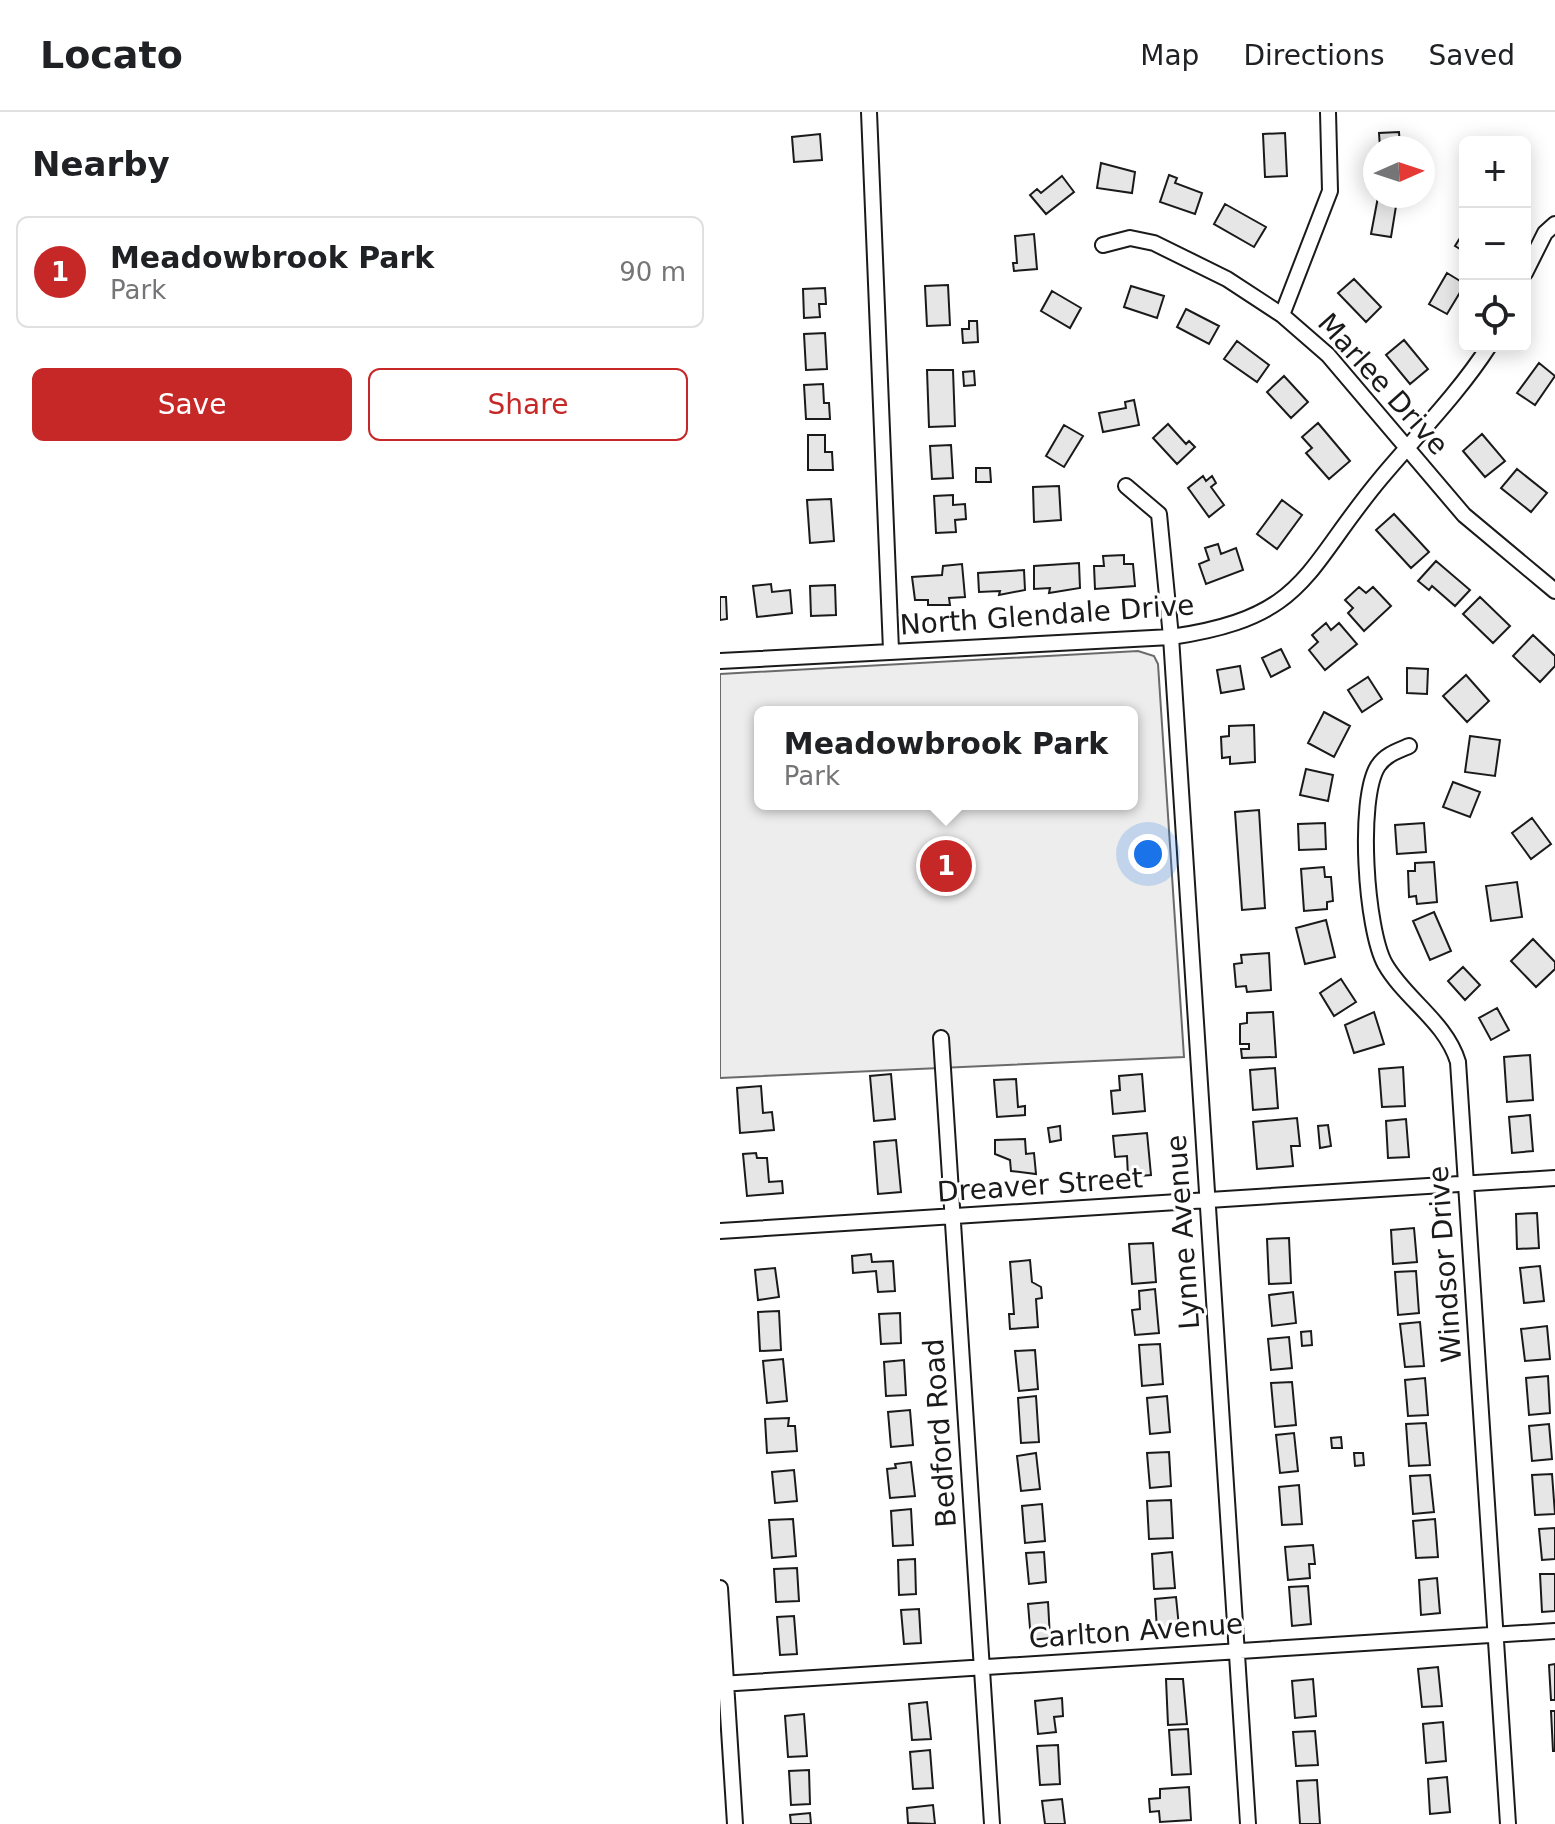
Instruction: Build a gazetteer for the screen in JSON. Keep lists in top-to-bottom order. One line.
{"streets":{"street":["Marlee Drive","North Glendale Drive","Dreaver Street","Lynne Avenue","Windsor Drive","Bedford Road","Carlton Avenue"]},"crossings":[["Marlee Drive","North Glendale Drive"],["North Glendale Drive","Lynne Avenue"],["Dreaver Street","Lynne Avenue"],["Dreaver Street","Windsor Drive"],["Dreaver Street","Bedford Road"],["Lynne Avenue","Carlton Avenue"],["Windsor Drive","Carlton Avenue"],["Bedford Road","Carlton Avenue"]],"north":"right","page":{"header":"Locato","nav":["Map","Directions","Saved"],"heading":"Nearby","map_buttons":["+","−"],"list":[{"mark":"1","name":"Meadowbrook Park","note":"Park","value":"90 m"}],"buttons":["Save","Share"],"popup":["Meadowbrook Park","Park"],"pins":"1"}}
